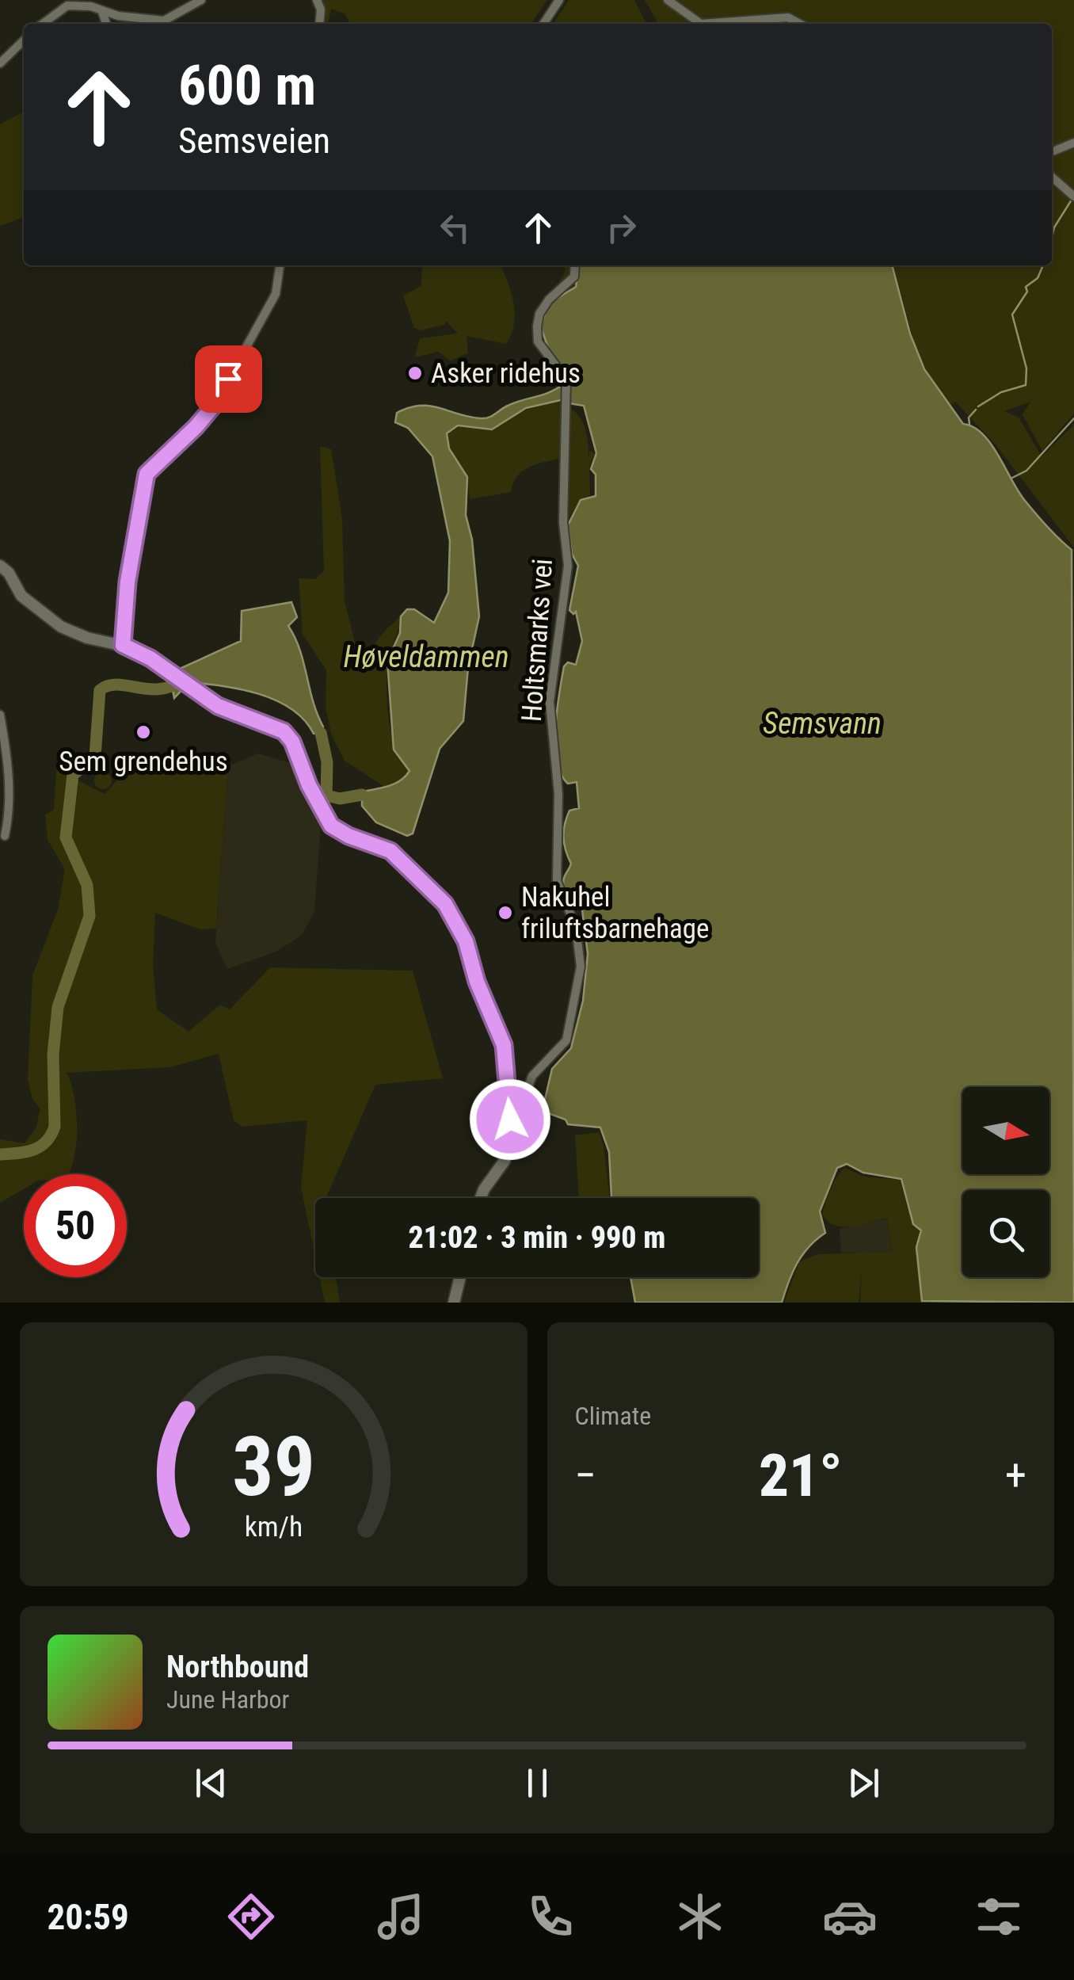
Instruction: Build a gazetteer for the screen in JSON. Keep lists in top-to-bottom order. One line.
{"streets":{"street":["Holtsmarks vei"]},"water":["Høveldammen","Semsvann"],"places":["Asker ridehus","Sem grendehus","Nakuhel friluftsbarnehage"],"north":"right","page":{"turn":["600 m","Semsveien"],"limit":"50","trip":"21:02 · 3 min · 990 m","tile":"Climate","heat":["−","21°","+"],"song":["Northbound","June Harbor"],"tabs":"20:59","gauge":["39","km/h"]}}
